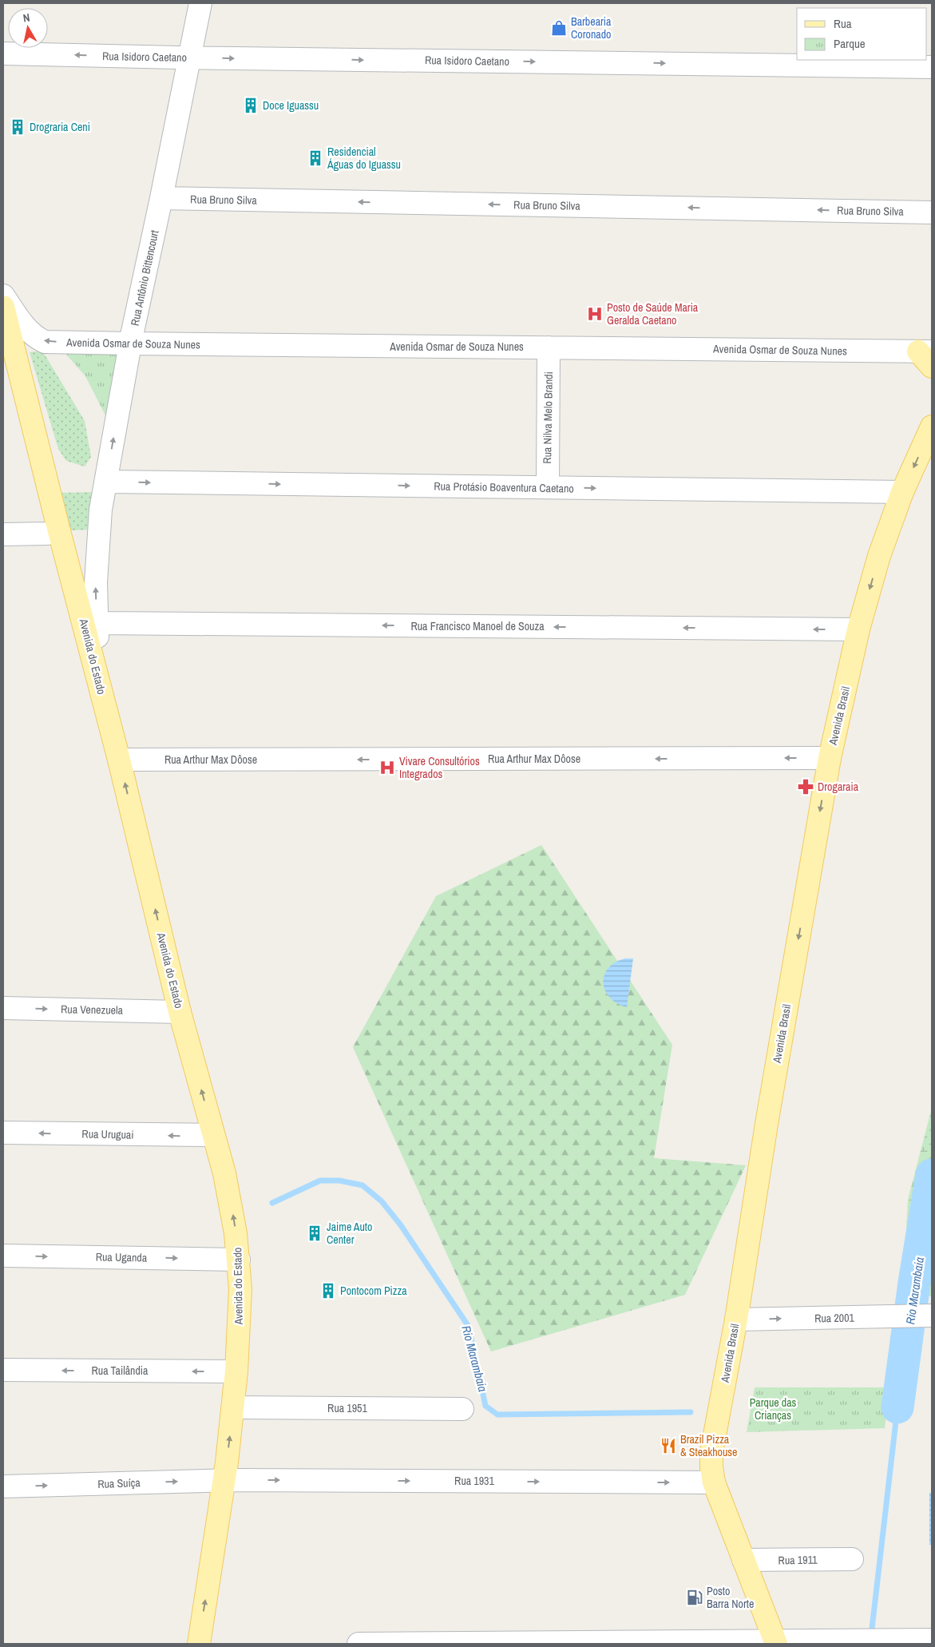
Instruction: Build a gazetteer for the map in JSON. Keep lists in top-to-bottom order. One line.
{"streets":{"main road":["Avenida do Estado","Avenida Brasil"],"street":["Rua Isidoro Caetano","Rua Bruno Silva","Rua Antônio Bittencourt","Avenida Osmar de Souza Nunes","Rua Nilva Melo Brandi","Rua Protásio Boaventura Caetano","Rua Francisco Manoel de Souza","Rua Arthur Max Dôose","Rua Venezuela","Rua Uruguai","Rua Uganda","Rua 2001","Rua Tailândia","Rua 1951","Rua 1931","Rua Suíça","Rua 1911"]},"crossings":[["Rua Isidoro Caetano","Rua Antônio Bittencourt"],["Rua Bruno Silva","Rua Antônio Bittencourt"],["Rua Antônio Bittencourt","Avenida Osmar de Souza Nunes"],["Rua Antônio Bittencourt","Rua Protásio Boaventura Caetano"],["Rua Antônio Bittencourt","Rua Francisco Manoel de Souza"],["Rua Antônio Bittencourt","Avenida do Estado"],["Avenida Osmar de Souza Nunes","Rua Nilva Melo Brandi"],["Rua Nilva Melo Brandi","Rua Protásio Boaventura Caetano"],["Rua Protásio Boaventura Caetano","Avenida Brasil"],["Rua Francisco Manoel de Souza","Avenida Brasil"],["Avenida do Estado","Rua Arthur Max Dôose"],["Avenida do Estado","Rua Venezuela"],["Avenida do Estado","Rua Uruguai"],["Avenida do Estado","Rua Uganda"],["Avenida do Estado","Rua Tailândia"],["Avenida do Estado","Rua 1951"],["Avenida do Estado","Rua 1931"],["Avenida do Estado","Rua Suíça"],["Avenida Brasil","Rua Arthur Max Dôose"],["Avenida Brasil","Rua 2001"],["Avenida Brasil","Rua 1931"],["Avenida Brasil","Rua 1911"],["Rua 1931","Rua Suíça"]],"one_way":["Rua Bruno Silva","Rua Antônio Bittencourt","Rua Protásio Boaventura Caetano","Rua Francisco Manoel de Souza","Avenida do Estado","Avenida Brasil","Rua Arthur Max Dôose","Rua Venezuela","Rua Uruguai","Rua Uganda","Rua 2001","Rua Tailândia","Rua Suíça"],"water":["Rio Marambaia"],"parks":["Parque das Crianças"],"places":{"shop":["Barbearia Coronado"],"building":["Doce Iguassu","Drograria Ceni","Residencial Águas do Iguassu","Jaime Auto Center","Pontocom Pizza"],"hospital":["Posto de Saúde Maria Geralda Caetano","Vivare Consultórios Integrados"],"pharmacy":["Drogaraia"],"restaurant":["Brazil Pizza & Steakhouse"],"fuel station":["Posto Barra Norte"]},"legend":["Rua","Parque"],"north":"top"}
